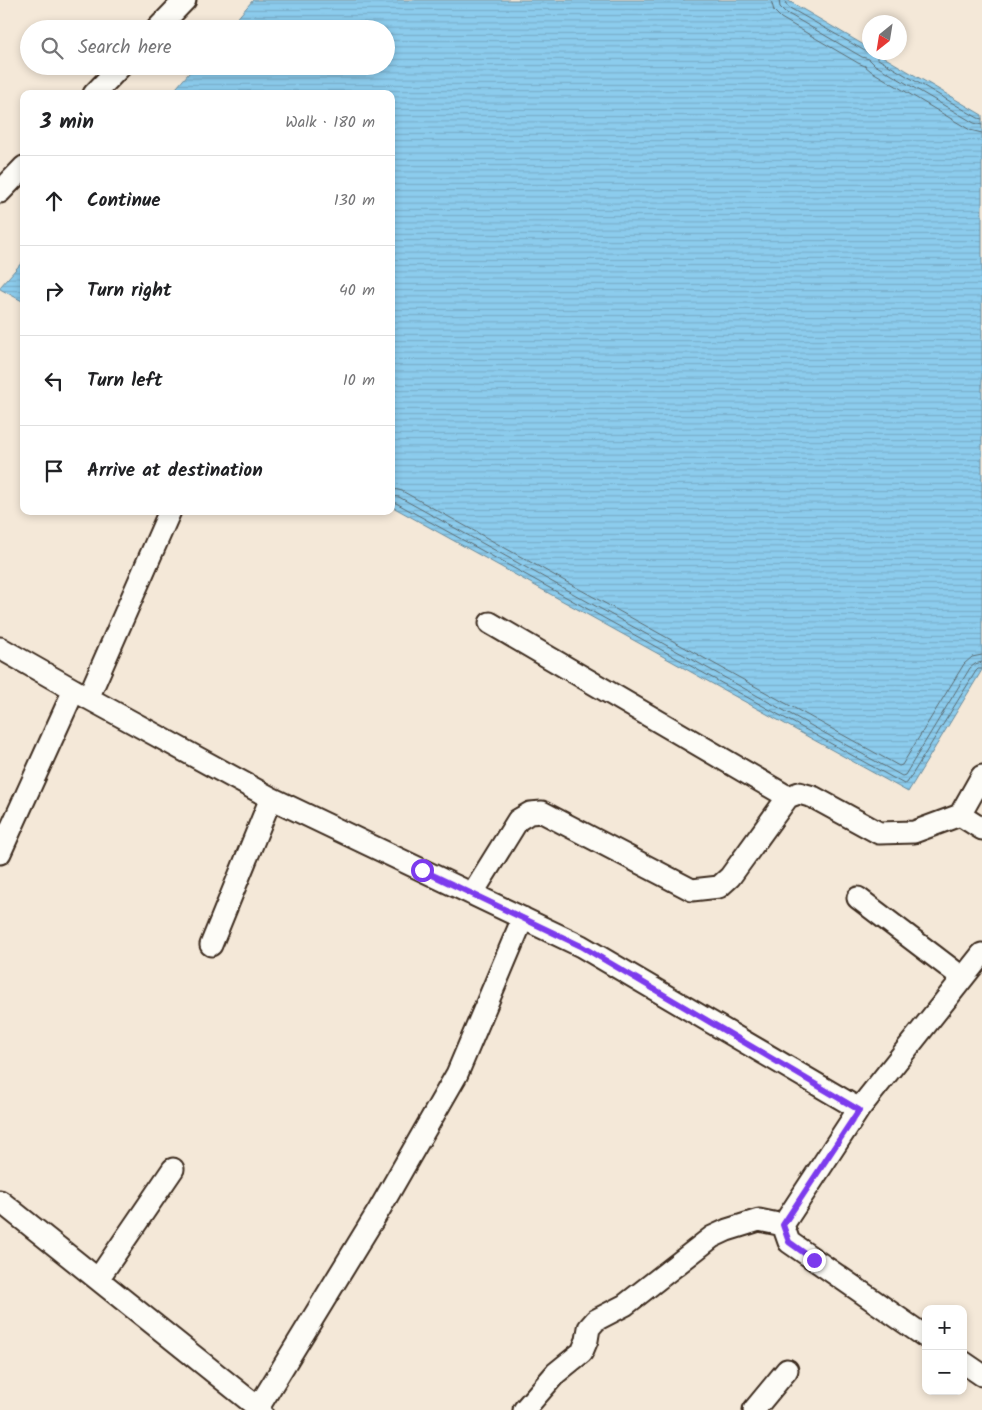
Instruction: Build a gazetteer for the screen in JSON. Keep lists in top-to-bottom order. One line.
{"north":"bottom left","page":{"search":"Search here","heading":["3 min","Walk · 180 m"],"list":[["Continue","130 m"],["Turn right","40 m"],["Turn left","10 m"],"Arrive at destination"],"map_buttons":["+","−"]}}
